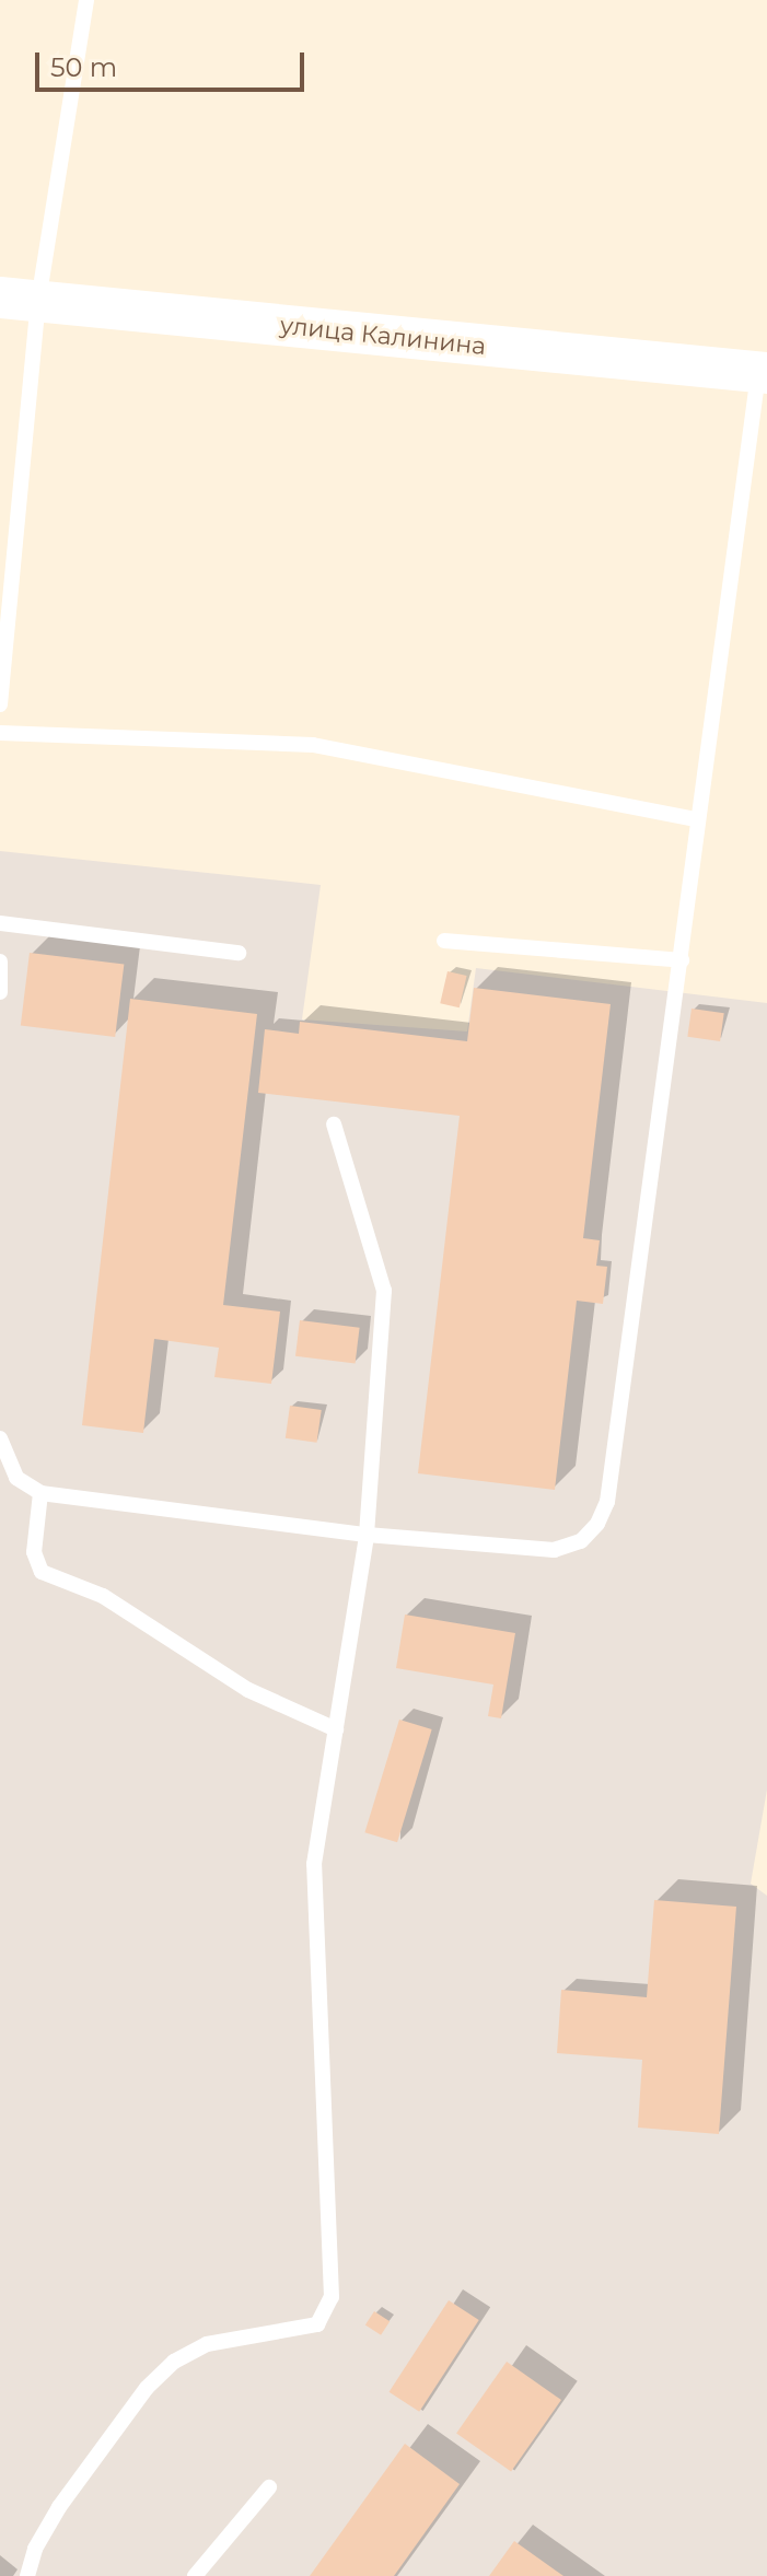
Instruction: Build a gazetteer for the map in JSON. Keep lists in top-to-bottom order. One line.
{"streets":{"main road":["улица Калинина"]},"scale_bar":"50 m"}
